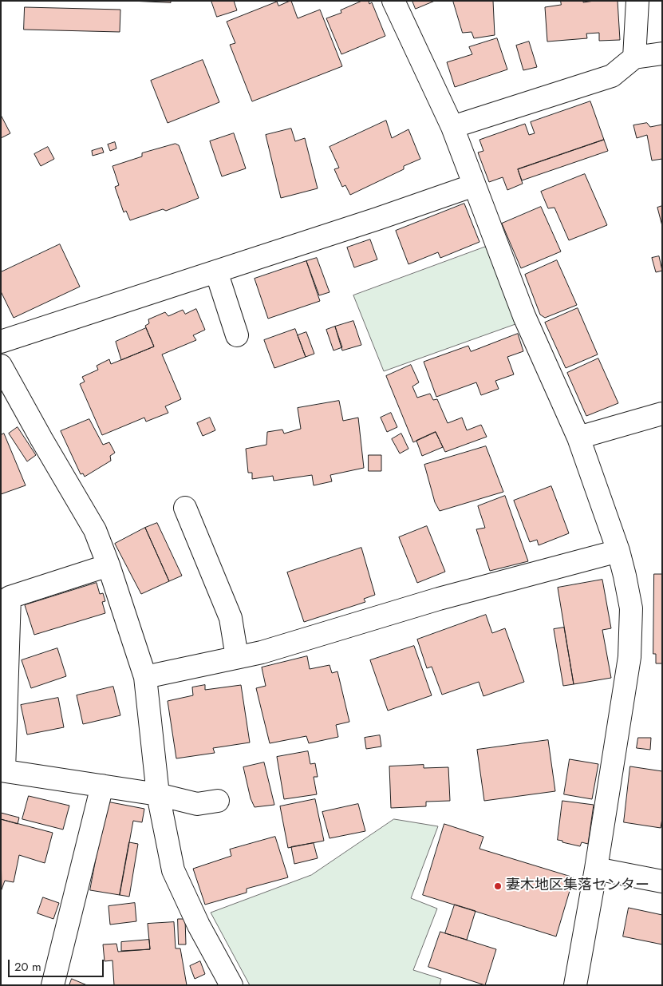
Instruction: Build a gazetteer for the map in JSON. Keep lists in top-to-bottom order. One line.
{"places":["妻木地区集落センター"],"scale_bar":"20 m"}
